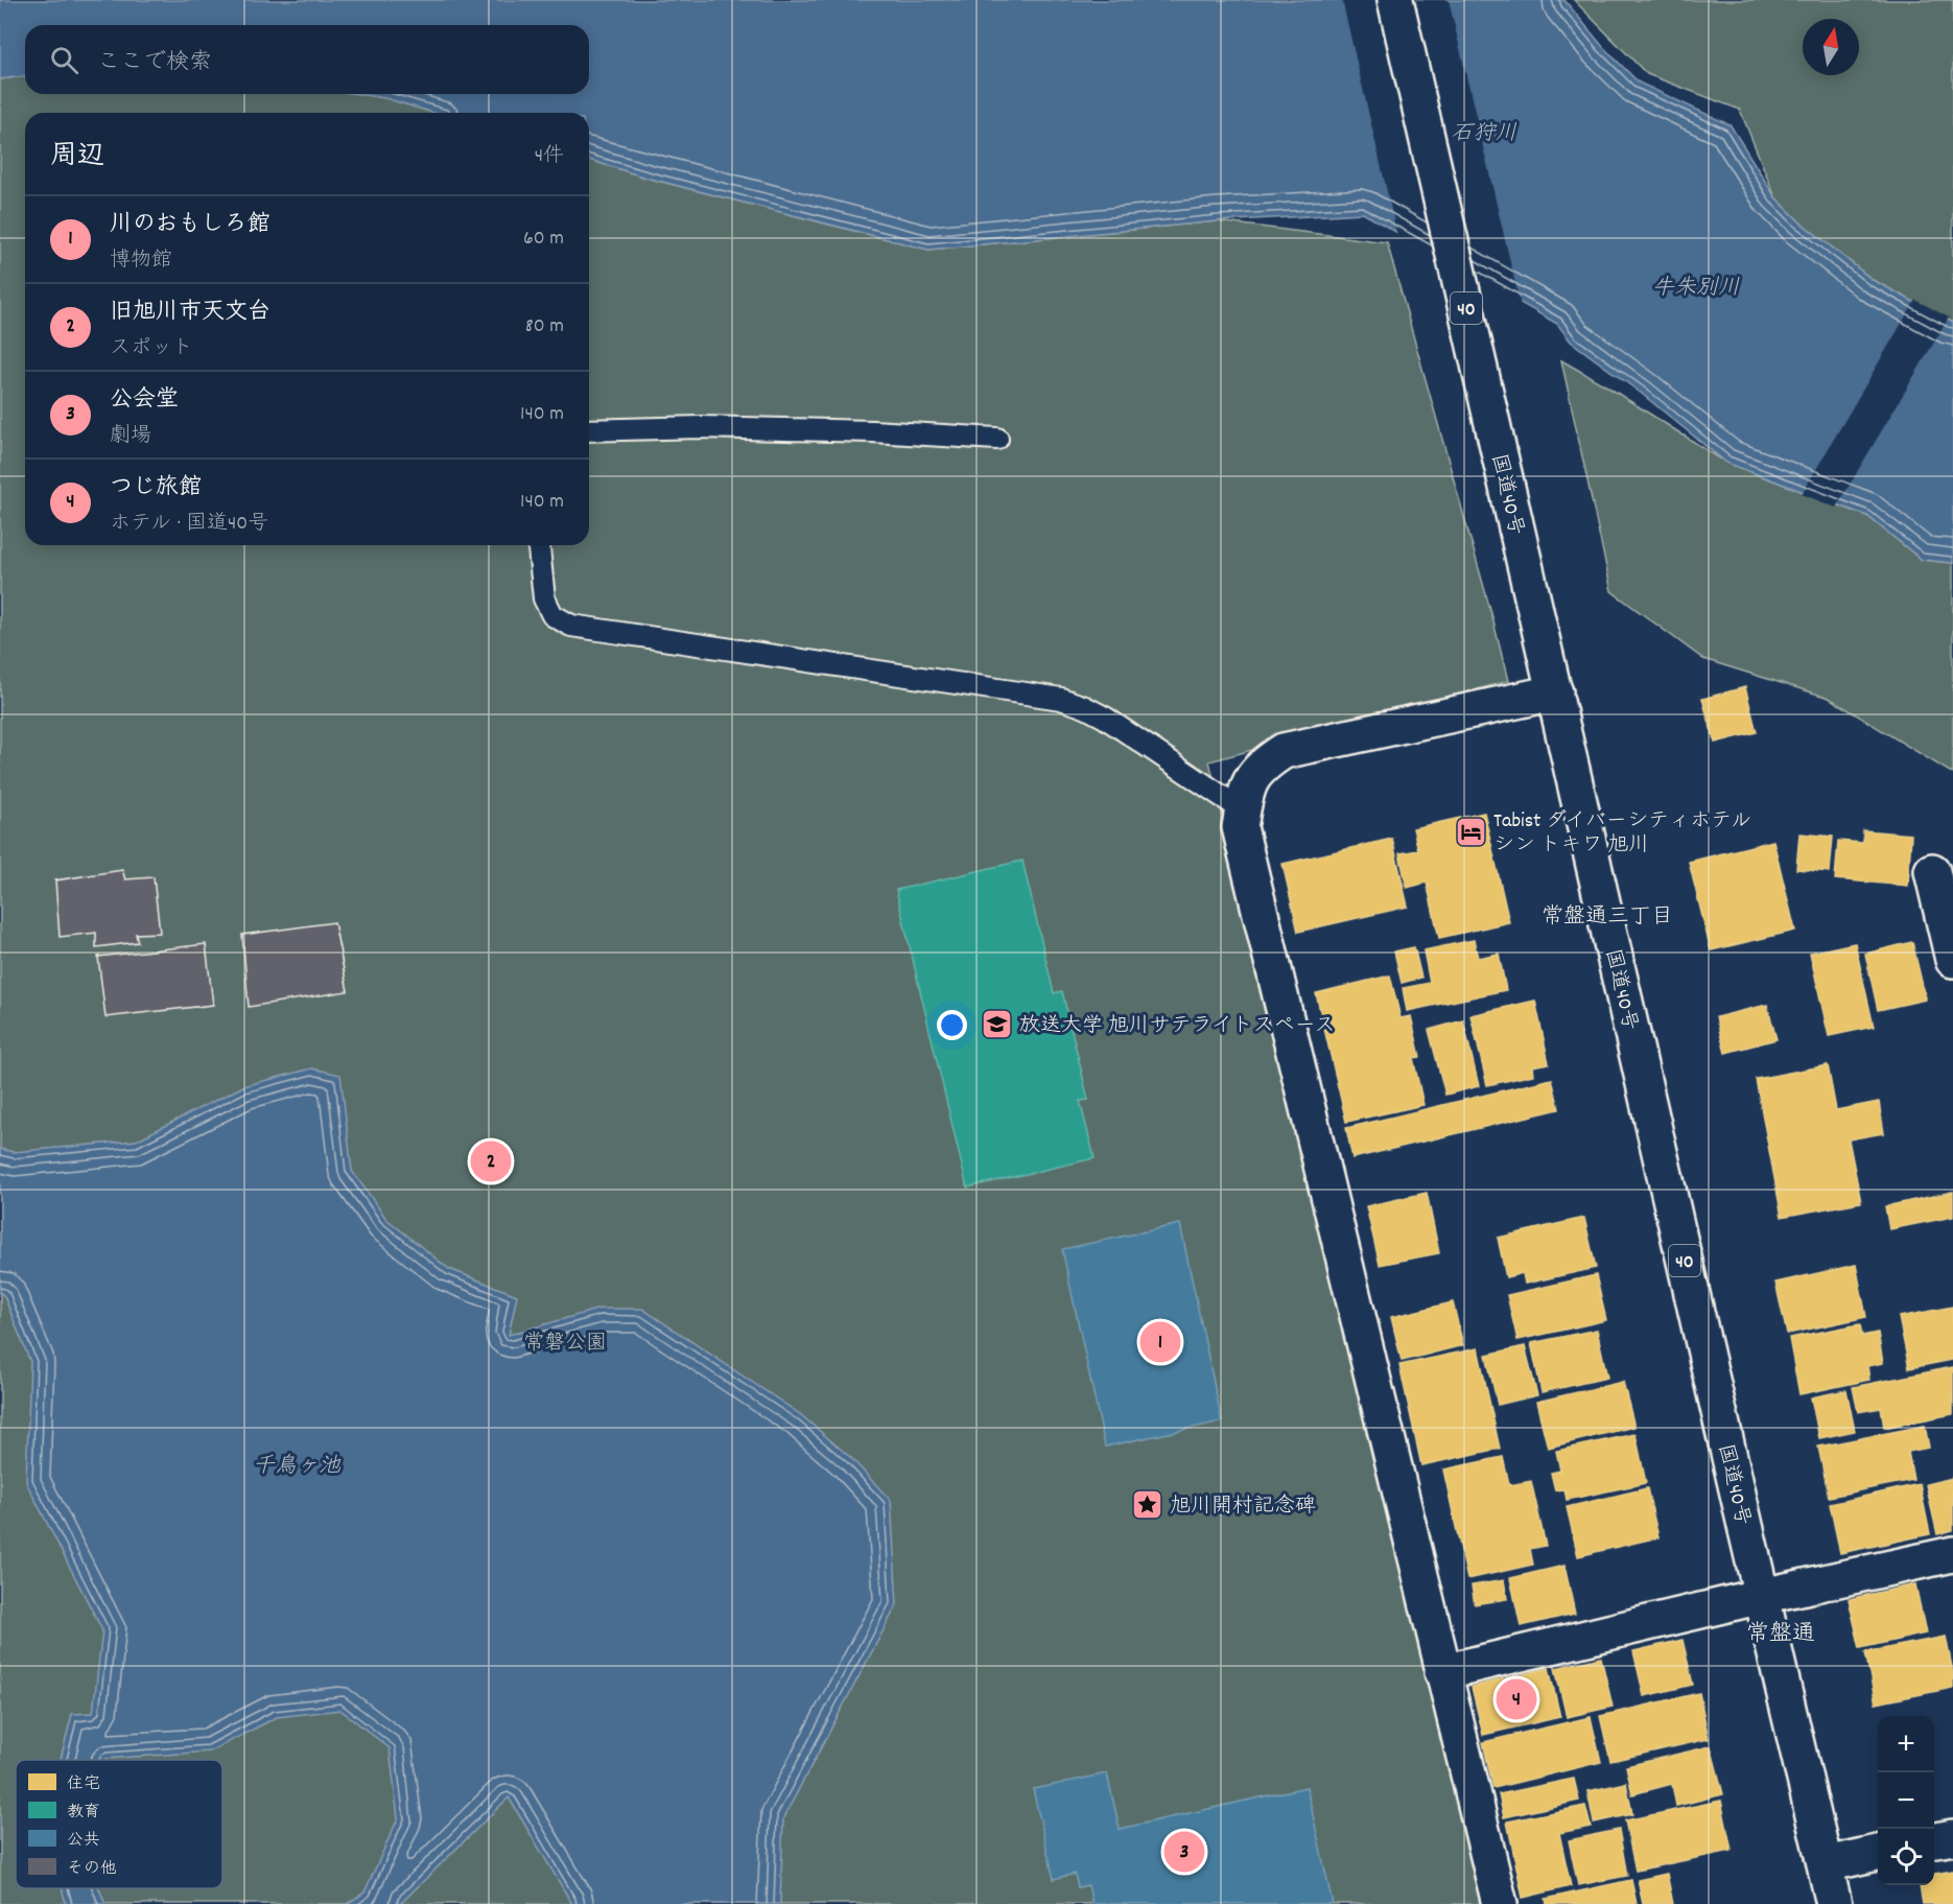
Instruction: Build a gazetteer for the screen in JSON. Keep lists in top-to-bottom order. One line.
{"streets":{"main road":["40","国道40号"]},"districts":["常盤通三丁目","常盤通"],"water":["石狩川","牛朱別川","千鳥ヶ池"],"parks":["常磐公園"],"places":{"hotel":["Tabist ダイバーシティホテル シン トキワ 旭川"],"school or university":["放送大学 旭川サテライトスペース"],"place":["旭川開村記念碑"]},"legend":["住宅","教育","公共","その他"],"north":"top","page":{"search":"ここで検索","heading":["周辺","4件"],"list":[{"mark":"1","name":"川のおもしろ館","note":"博物館","value":"60 m"},{"mark":"2","name":"旧旭川市天文台","note":"スポット","value":"80 m"},{"mark":"3","name":"公会堂","note":"劇場","value":"140 m"},{"mark":"4","name":"つじ旅館","note":"ホテル · 国道40号","value":"140 m"}],"pins":["2","1","4","3"],"map_buttons":["+","−"]}}
